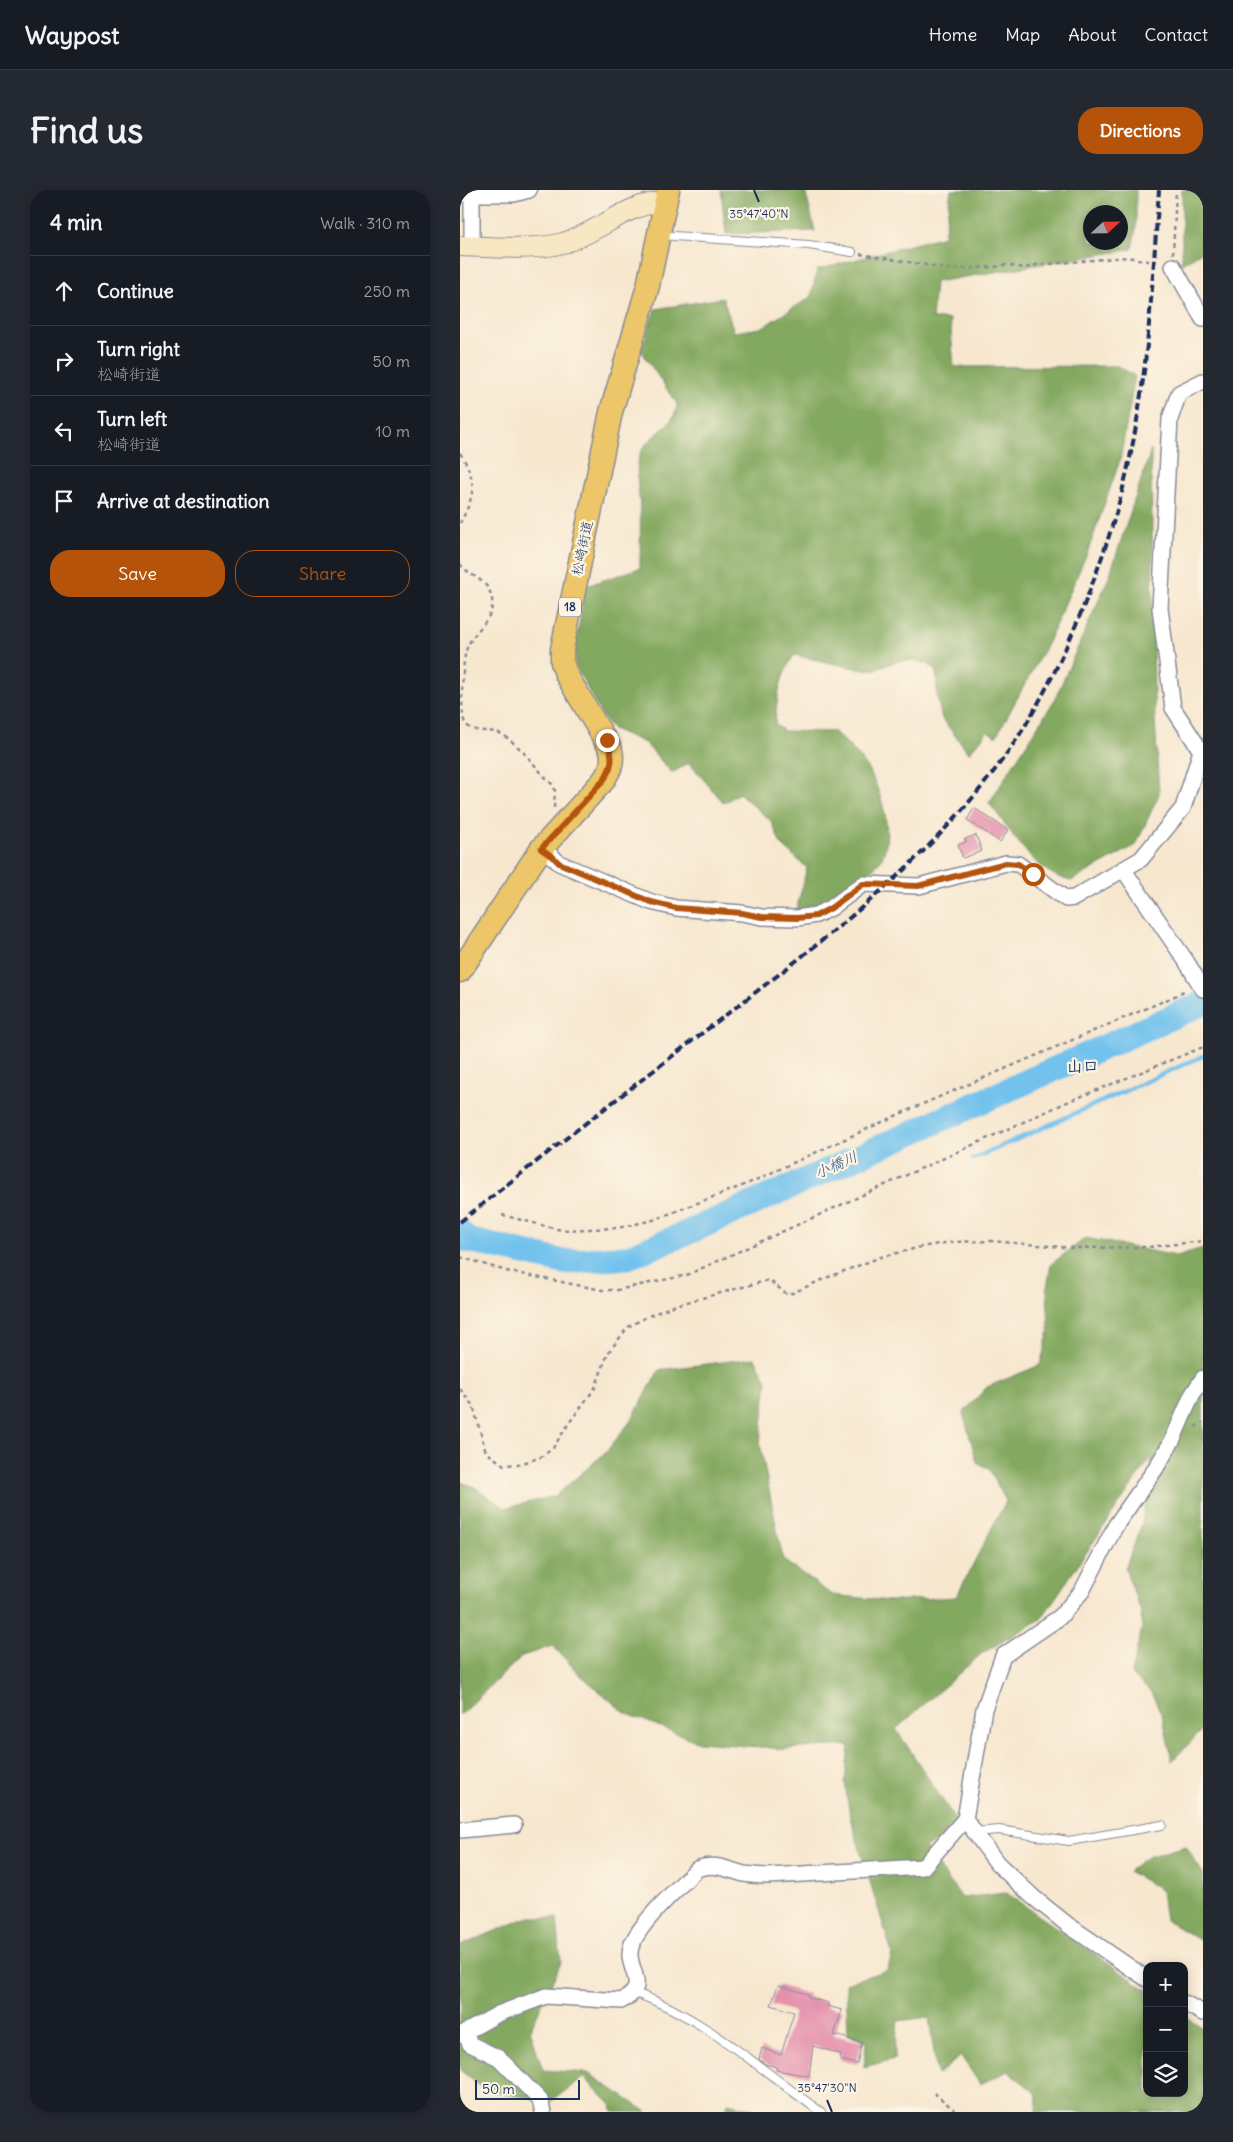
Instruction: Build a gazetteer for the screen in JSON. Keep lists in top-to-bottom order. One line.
{"streets":{"main road":["松崎街道","18"]},"districts":["山口"],"water":["小橋川"],"scale_bar":"50 m","north":"right","page":{"header":"Waypost","nav":["Home","Map","About","Contact"],"buttons":["Directions",["Save","Share"]],"title":"Find us","heading":["4 min","Walk · 310 m"],"list":[["Continue","250 m"],["Turn right","松崎街道","50 m"],["Turn left","松崎街道","10 m"],"Arrive at destination"],"map_buttons":["+","−"],"scale":"50 m"},"coordinates":["35°47'40\"N","35°47'30\"N"]}
